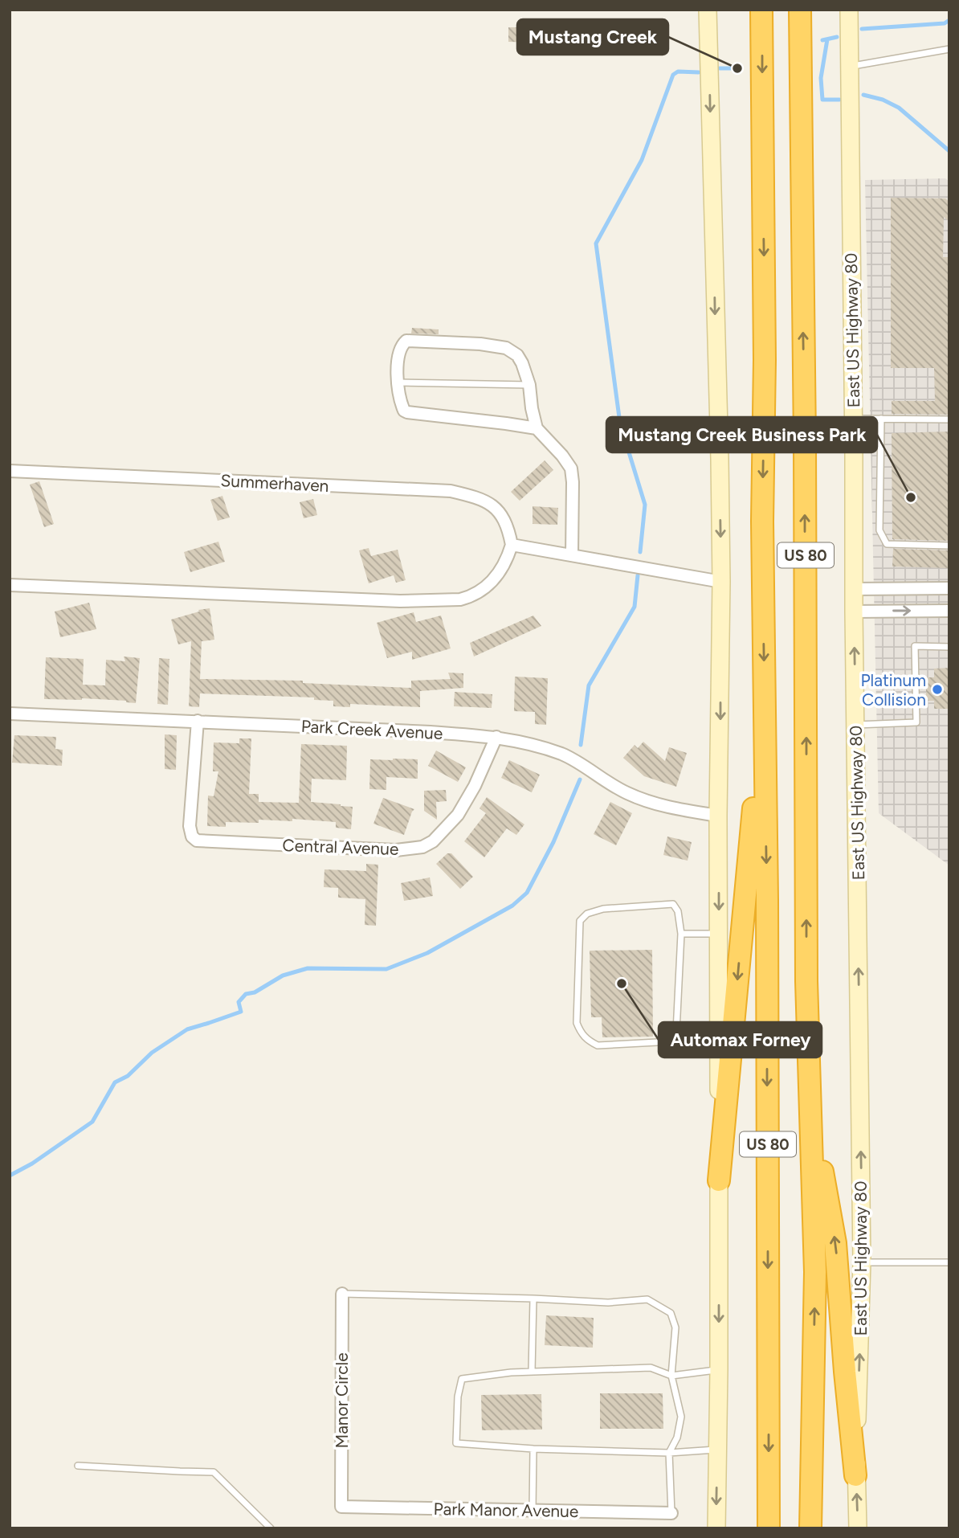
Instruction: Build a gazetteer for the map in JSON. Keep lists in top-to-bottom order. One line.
{"streets":{"highway":["US 80"],"main road":["East US Highway 80"],"street":["Summerhaven","Park Creek Avenue","Central Avenue","Manor Circle","Park Manor Avenue"]},"crossings":[["Park Creek Avenue","Central Avenue"],["Manor Circle","Park Manor Avenue"]],"places":["Mustang Creek","Mustang Creek Business Park","Platinum Collision","Automax Forney"]}
